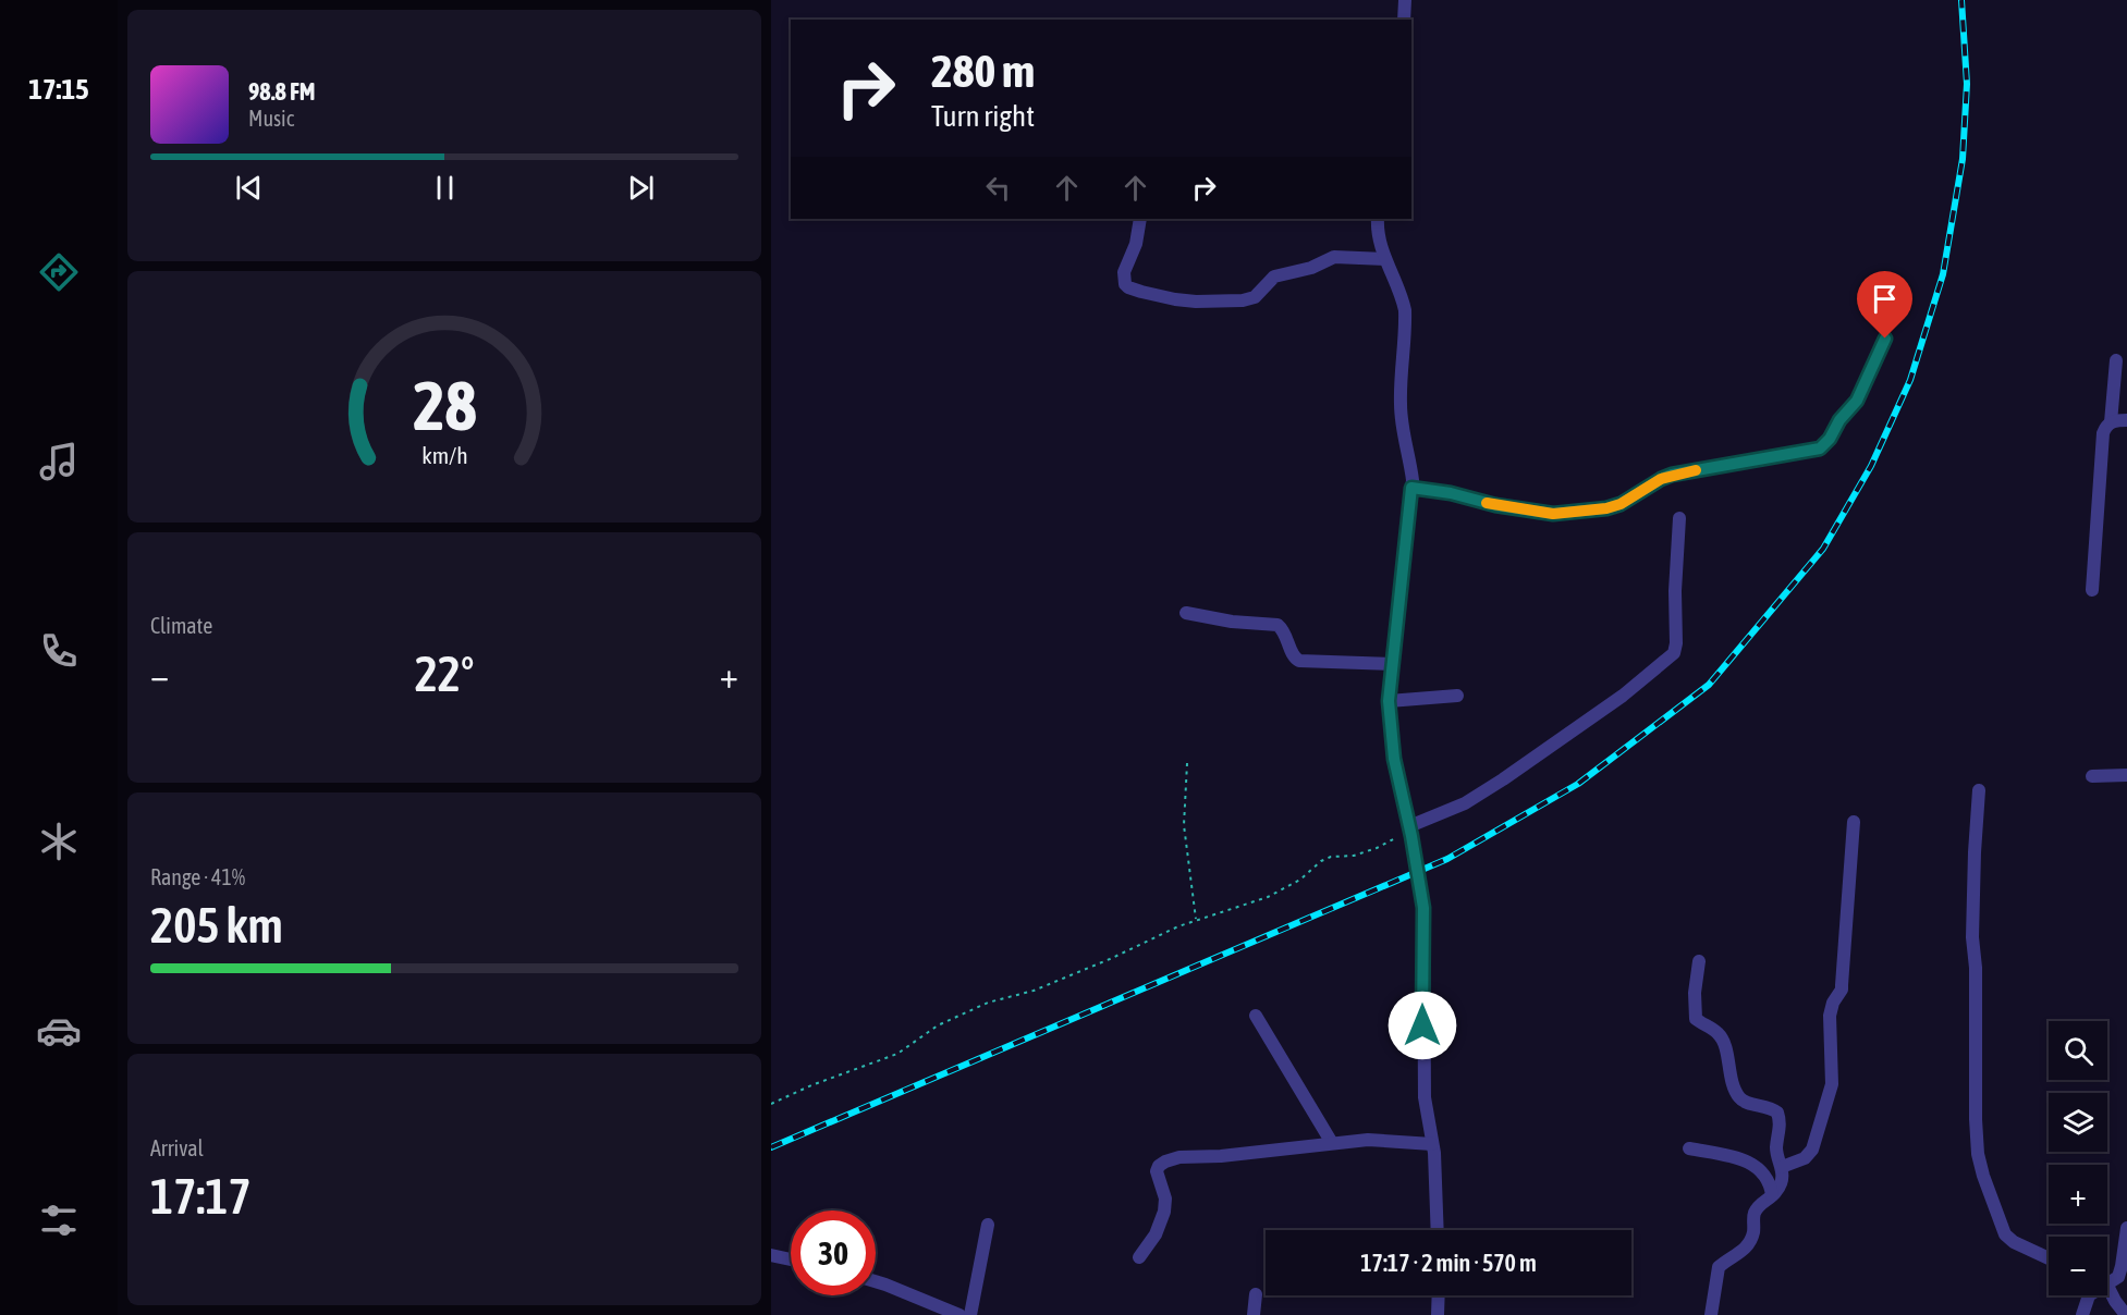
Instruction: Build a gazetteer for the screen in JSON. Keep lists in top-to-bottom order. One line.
{"page":{"tabs":"17:15","turn":["280 m","Turn right"],"song":["98.8 FM","Music"],"tile":["Climate",["Range · 41%","205 km"],["Arrival","17:17"]],"heat":["−","22°","+"],"map_buttons":["+","−"],"limit":"30","trip":"17:17 · 2 min · 570 m","gauge":["28","km/h"]}}
